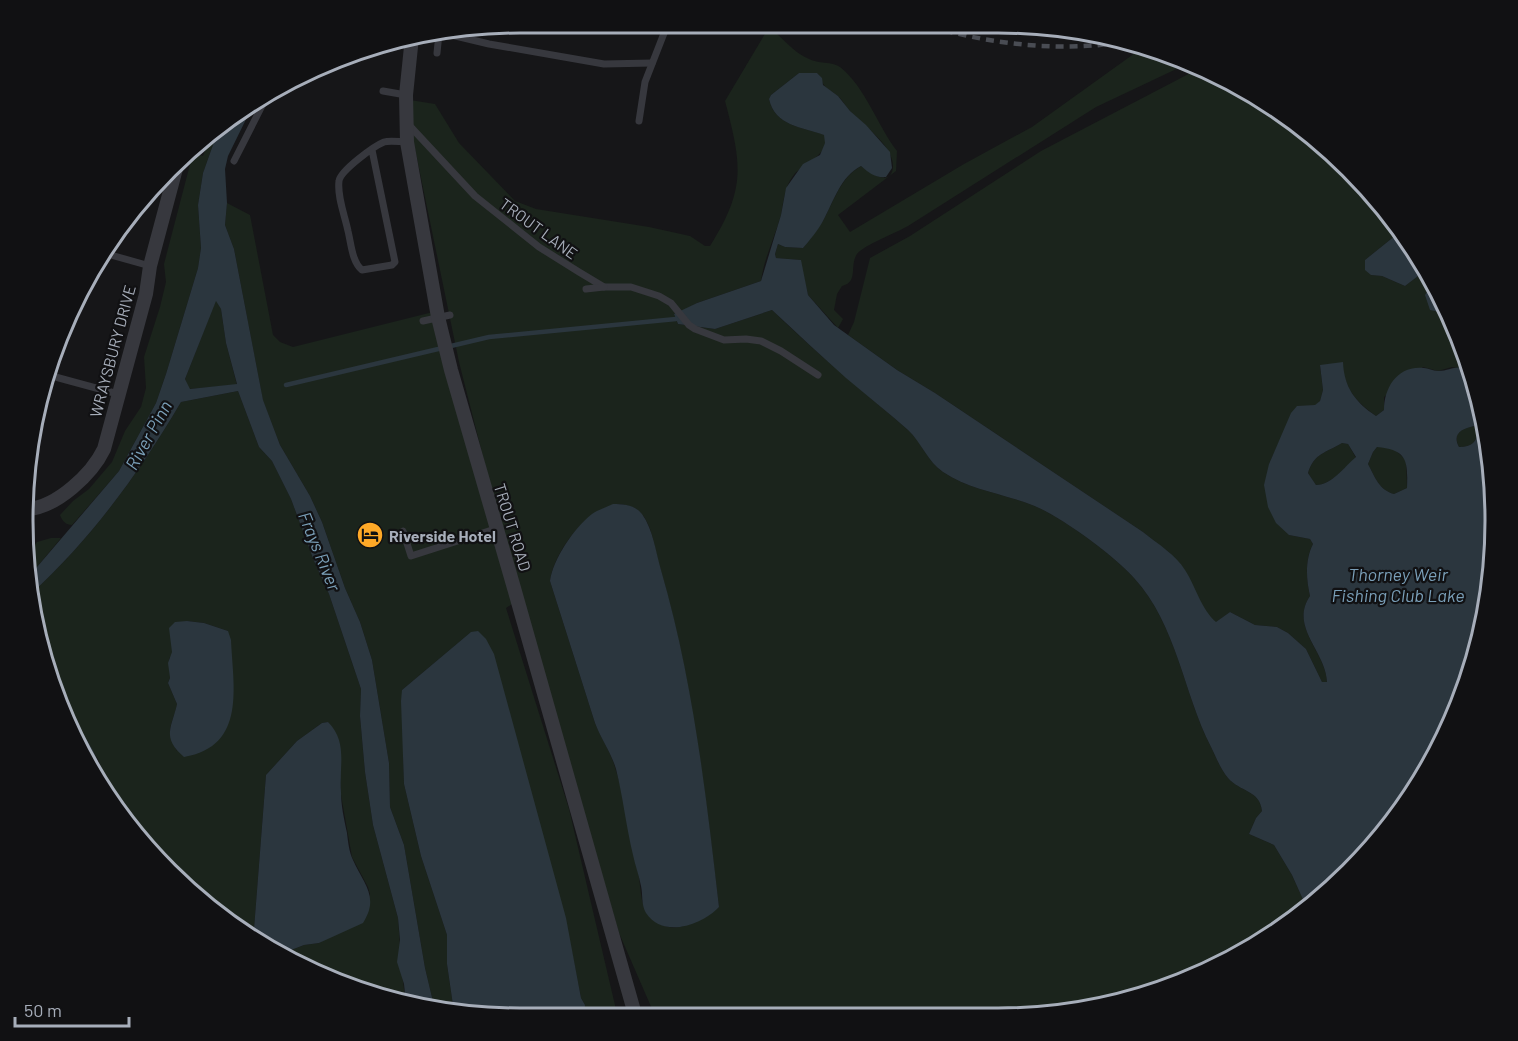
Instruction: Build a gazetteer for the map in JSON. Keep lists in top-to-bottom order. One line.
{"streets":{"street":["WRAYSBURY DRIVE","TROUT ROAD"],"lane":["TROUT LANE"]},"crossings":[["TROUT LANE","TROUT ROAD"]],"water":["River Pinn","Frays River","Thorney Weir Fishing Club Lake"],"places":{"hotel":["Riverside Hotel"]},"scale_bar":"50 m"}
